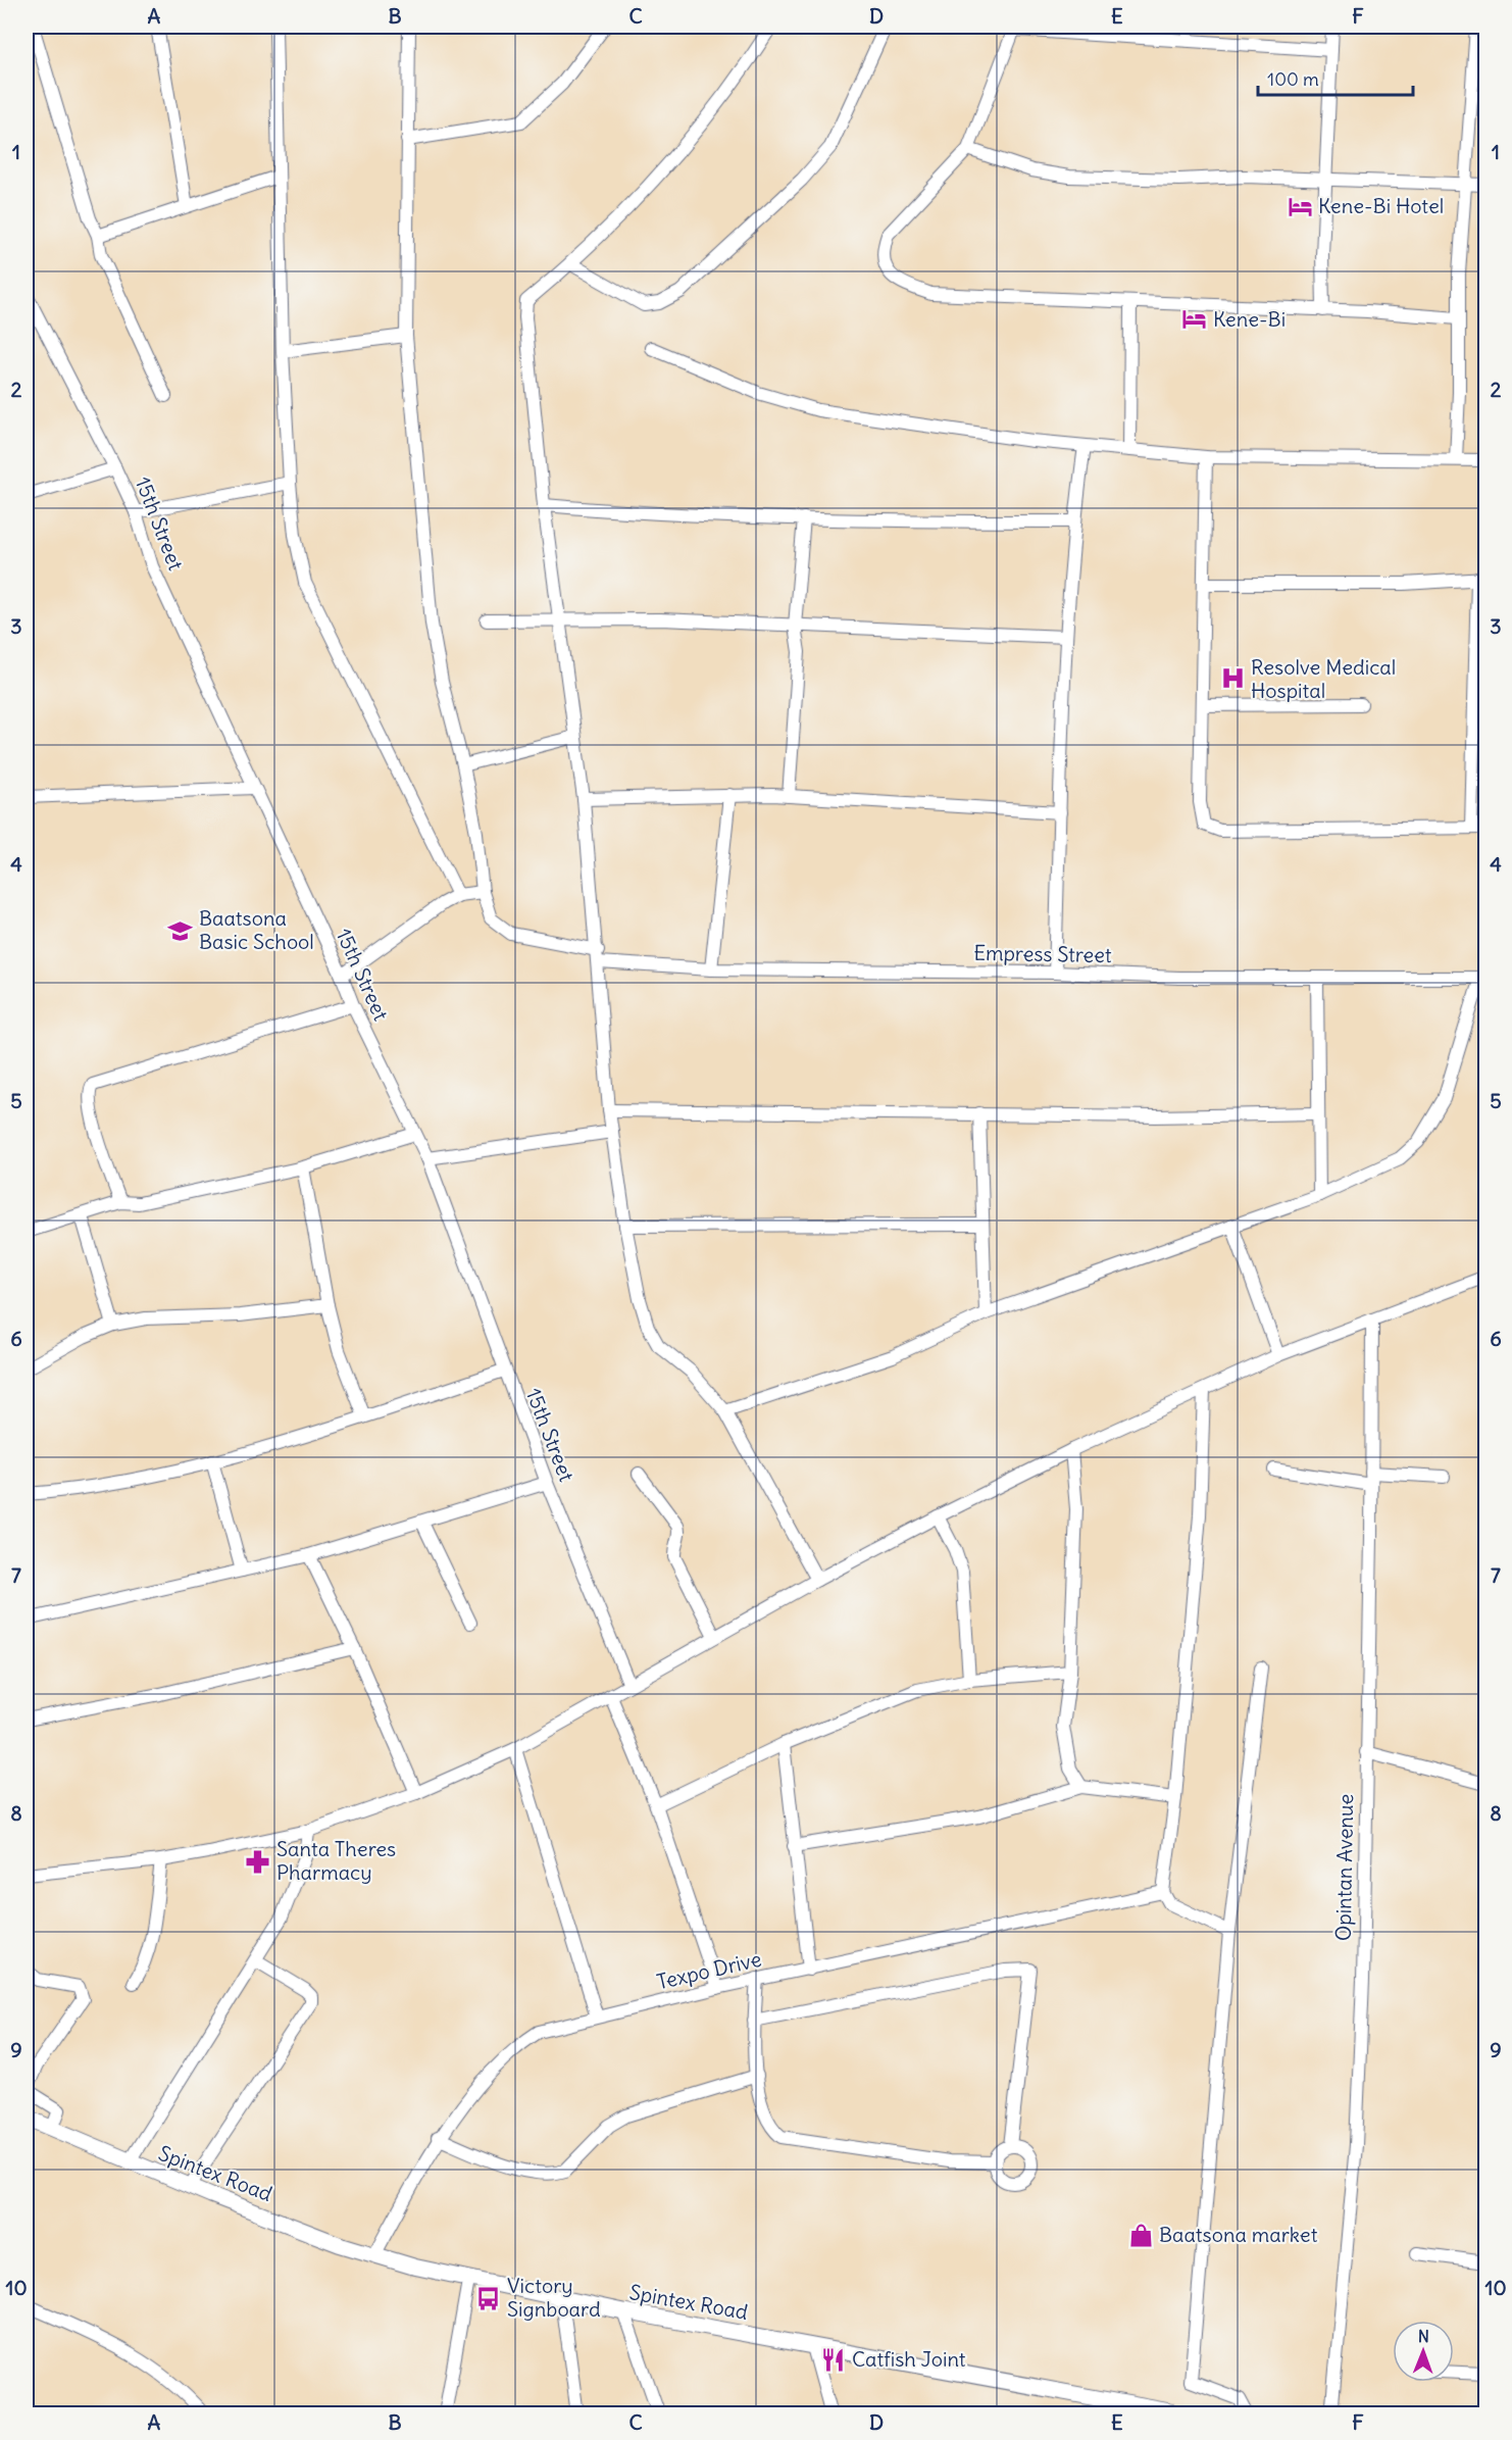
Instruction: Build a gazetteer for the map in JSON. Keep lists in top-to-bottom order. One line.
{"streets":{"main road":["Spintex Road"],"street":["15th Street","Empress Street","Opintan Avenue","Texpo Drive"]},"crossings":[["Texpo Drive","Spintex Road"]],"places":{"hotel":["Kene-Bi Hotel","Kene-Bi"],"hospital":["Resolve Medical Hospital"],"school or university":["Baatsona Basic School"],"pharmacy":["Santa Theres Pharmacy"],"shop":["Baatsona market"],"bus stop":["Victory Signboard"],"restaurant":["Catfish Joint"]},"scale_bar":"100 m","north":"top","grid":{"columns":["A","B","C","D","E","F"],"rows":["1","2","3","4","5","6","7","8","9","10"]}}
